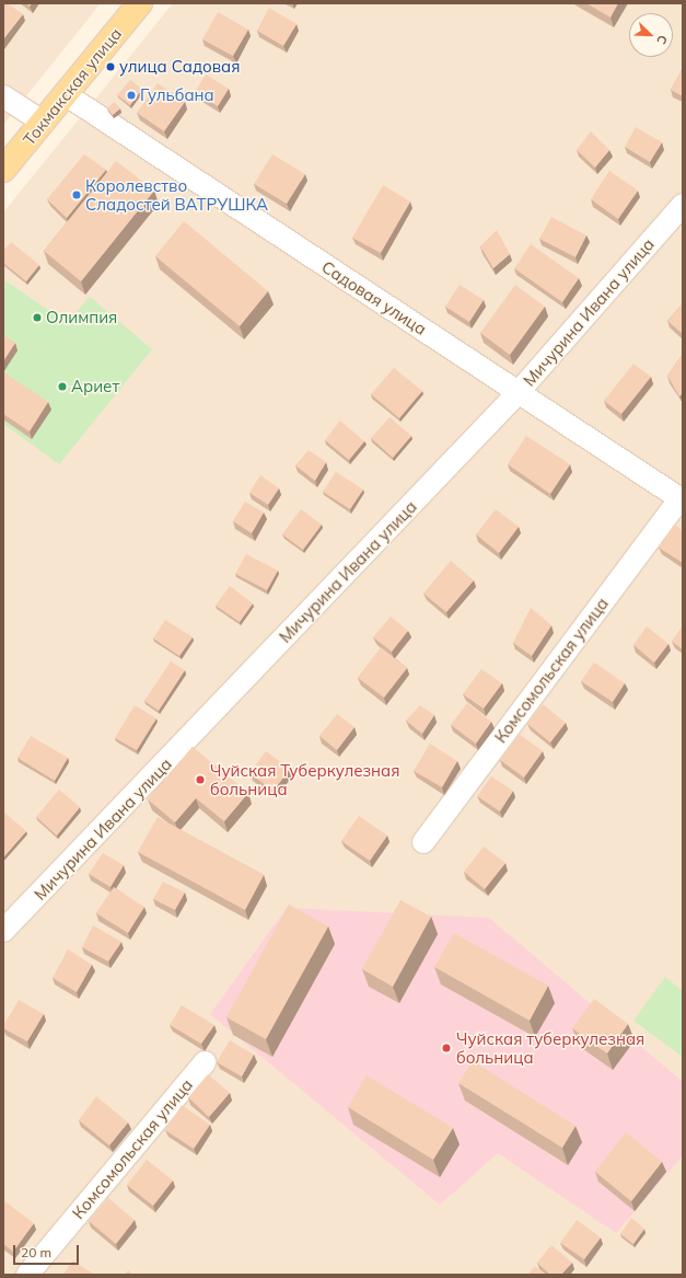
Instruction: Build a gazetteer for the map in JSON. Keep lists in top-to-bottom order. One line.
{"streets":{"main road":["Токмакская улица"],"street":["Садовая улица","Мичурина Ивана улица","Комсомольская улица"]},"crossings":[["Токмакская улица","Садовая улица"],["Садовая улица","Мичурина Ивана улица"],["Садовая улица","Комсомольская улица"]],"places":["улица Садовая","Гульбана","Королевство Сладостей ВАТРУШКА","Олимпия","Ариет","Чуйская Туберкулезная больница","Чуйская туберкулезная больница"],"scale_bar":"20 m","north":"bottom right"}
